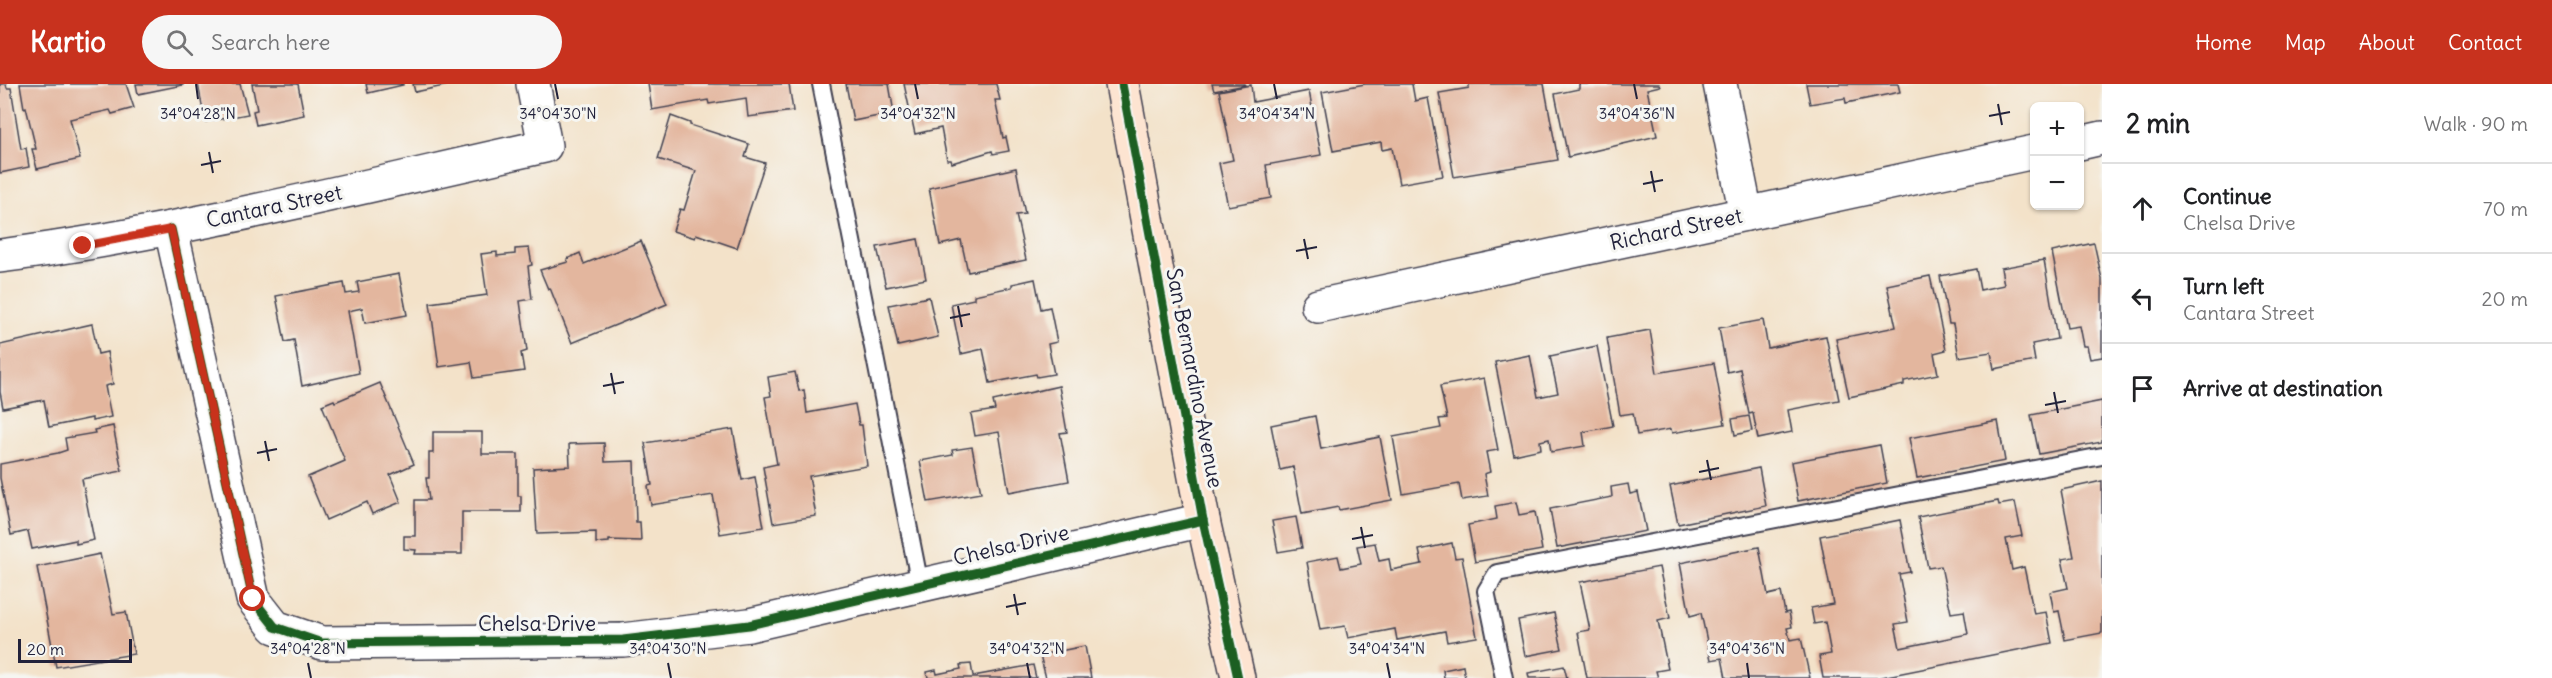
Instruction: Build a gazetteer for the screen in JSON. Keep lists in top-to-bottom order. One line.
{"streets":{"main road":["San Bernardino Avenue"],"street":["Cantara Street","Richard Street","Chelsa Drive"]},"crossings":[["Cantara Street","Chelsa Drive"],["San Bernardino Avenue","Chelsa Drive"]],"scale_bar":"20 m","page":{"header":"Kartio","search":"Search here","nav":["Home","Map","About","Contact"],"heading":["2 min","Walk · 90 m"],"map_buttons":["+","−"],"list":[["Continue","Chelsa Drive","70 m"],["Turn left","Cantara Street","20 m"],"Arrive at destination"],"scale":"20 m"},"coordinates":["34°04'28\"N","34°04'30\"N","34°04'32\"N","34°04'34\"N","34°04'36\"N"]}
